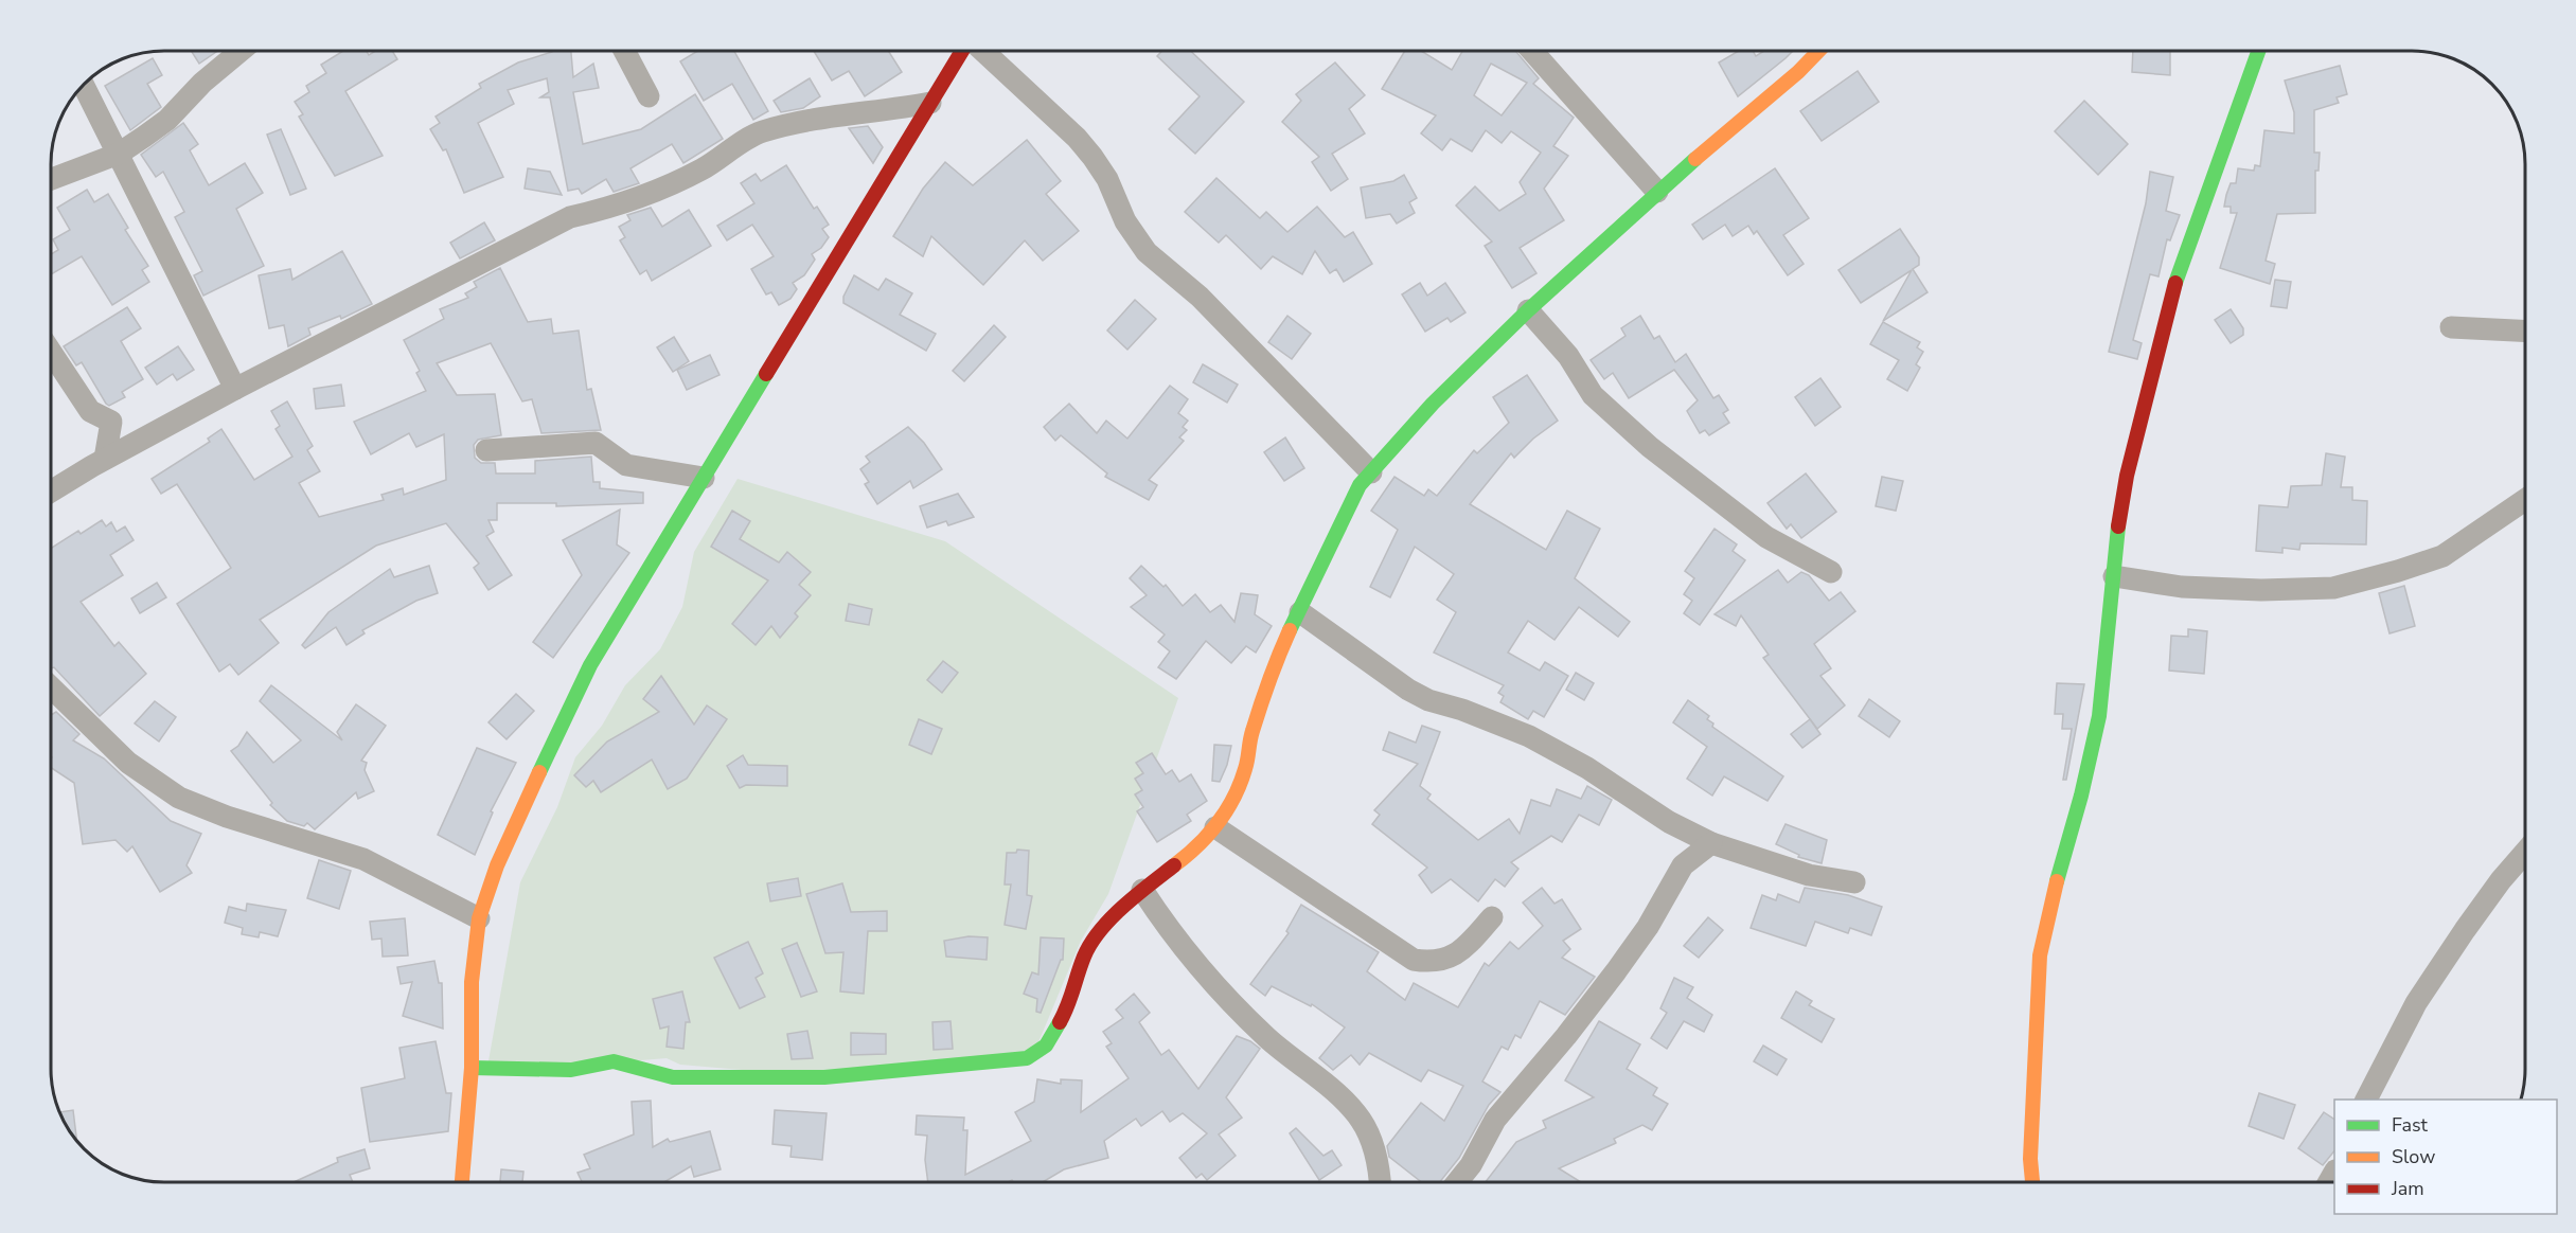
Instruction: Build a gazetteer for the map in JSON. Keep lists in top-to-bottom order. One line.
{"legend":["Fast","Slow","Jam"]}
